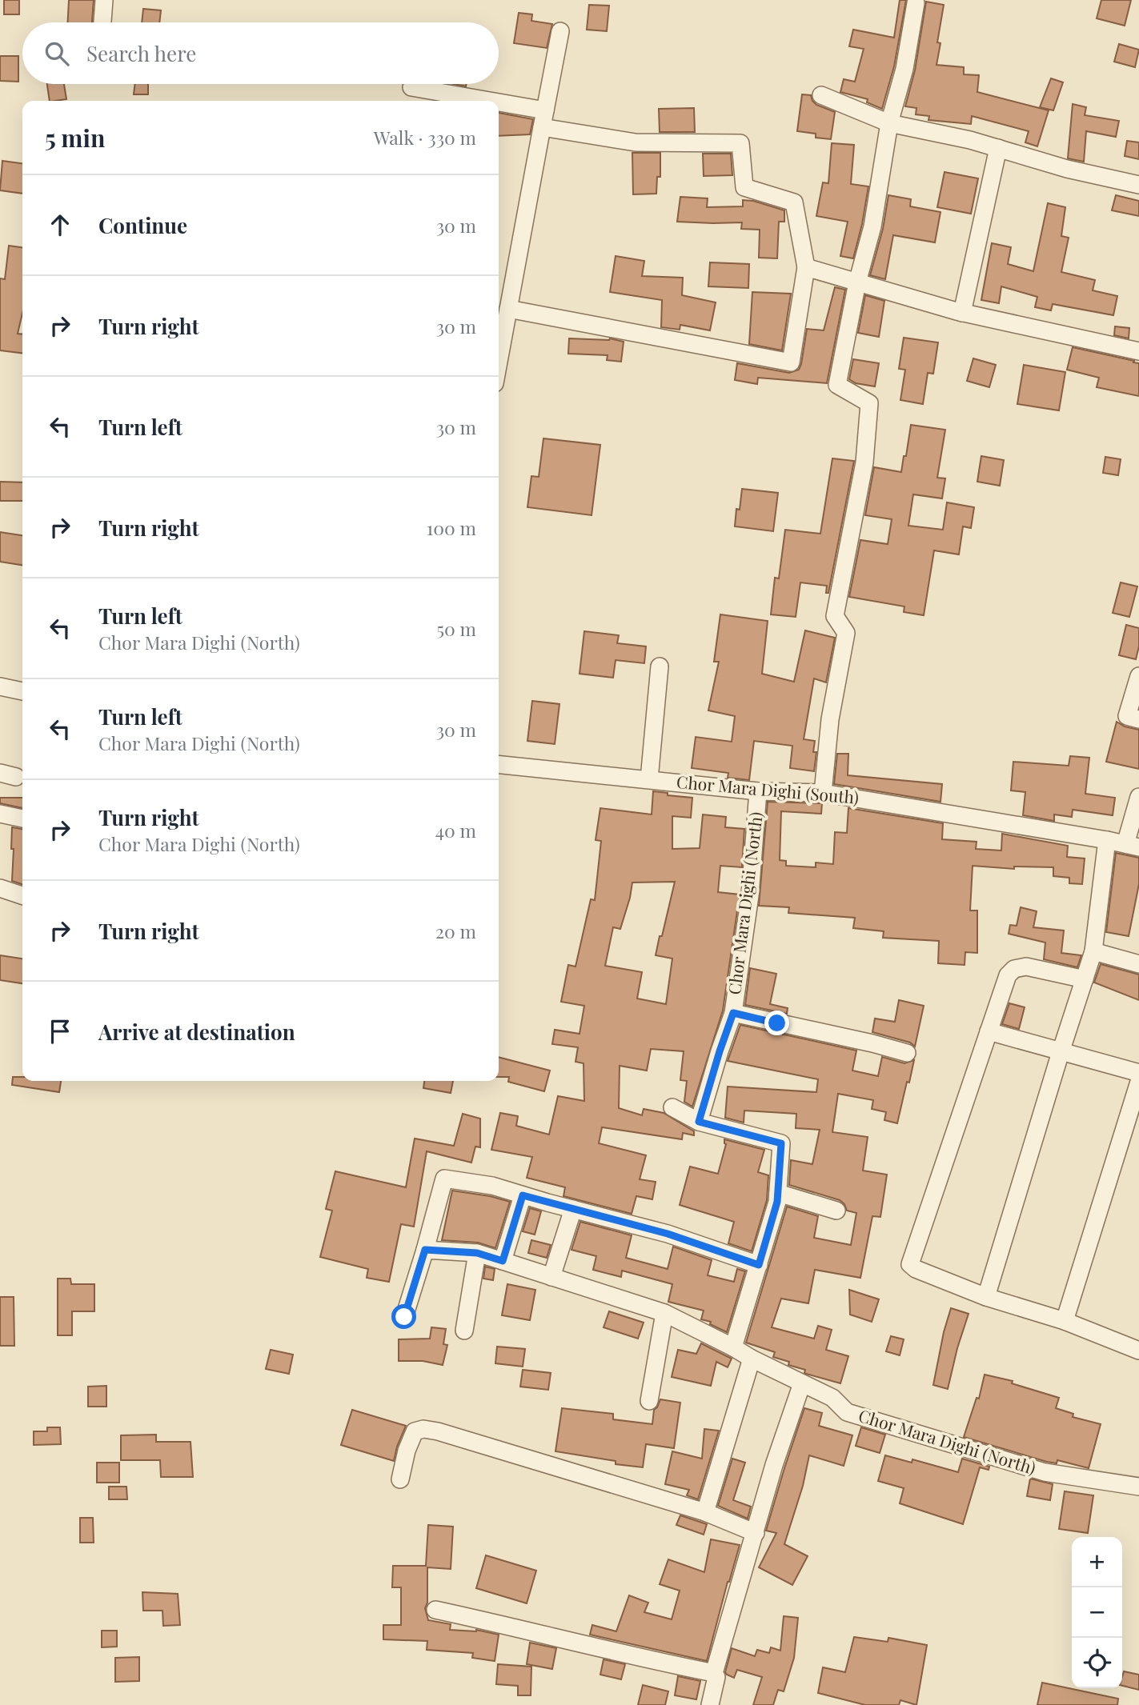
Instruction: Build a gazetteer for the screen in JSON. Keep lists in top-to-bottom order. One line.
{"streets":{"street":["Chor Mara Dighi (South)","Chor Mara Dighi (North)"]},"crossings":[["Chor Mara Dighi (South)","Chor Mara Dighi (North)"]],"page":{"search":"Search here","heading":["5 min","Walk · 330 m"],"list":[["Continue","30 m"],["Turn right","30 m"],["Turn left","30 m"],["Turn right","100 m"],["Turn left","Chor Mara Dighi (North)","50 m"],["Turn left","Chor Mara Dighi (North)","30 m"],["Turn right","Chor Mara Dighi (North)","40 m"],["Turn right","20 m"],"Arrive at destination"],"map_buttons":["+","−"]}}
